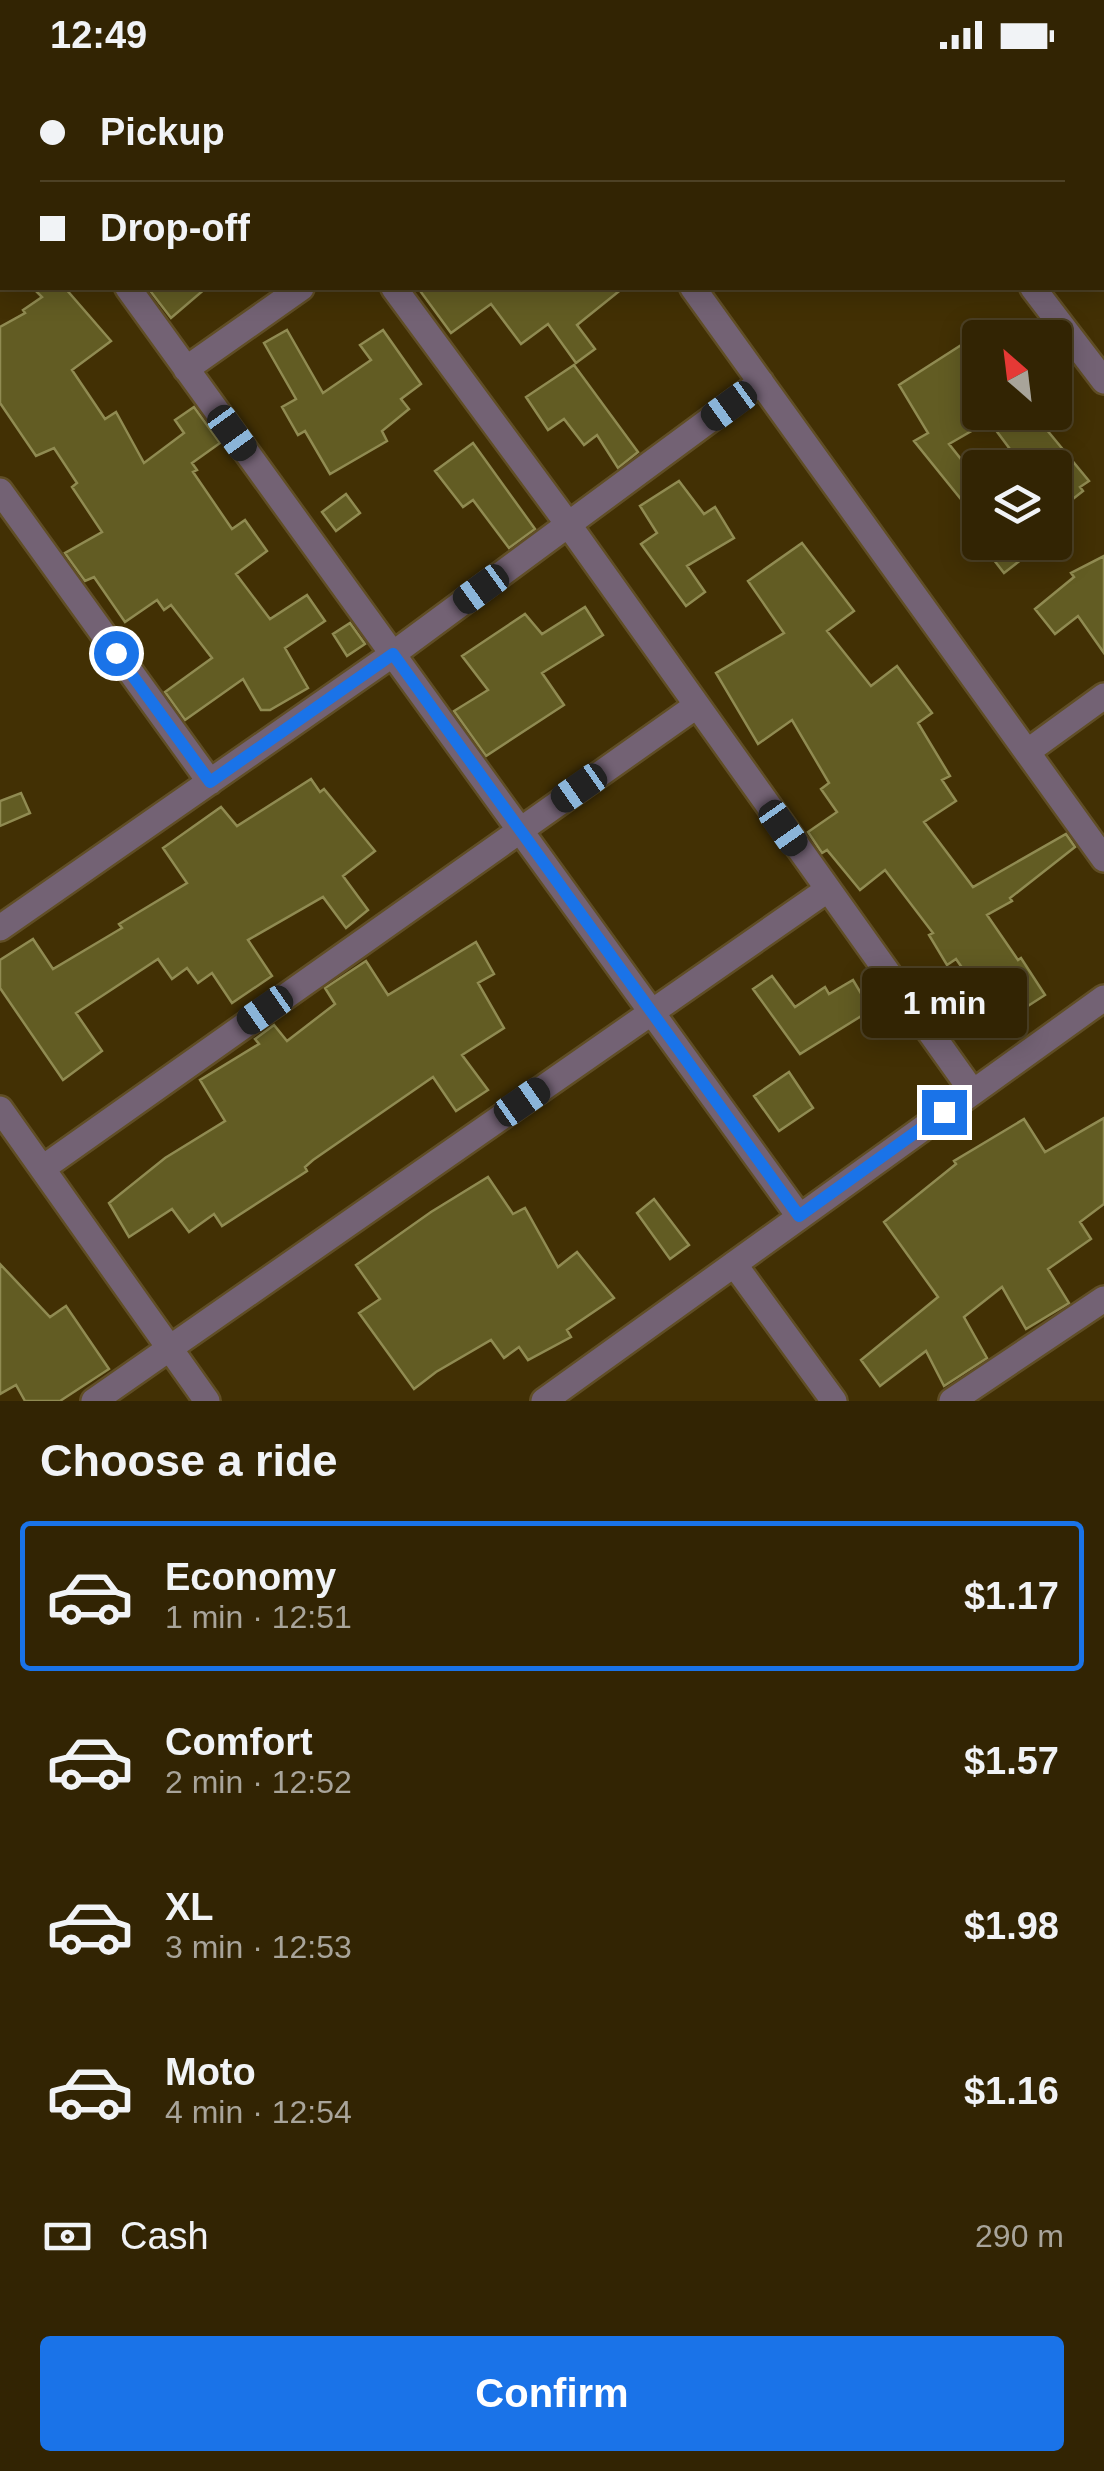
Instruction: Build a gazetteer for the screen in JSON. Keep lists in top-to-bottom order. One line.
{"north":"top left","page":{"status":"12:49","banner":["Pickup","Drop-off"],"bubble":"1 min","heading":"Choose a ride","list":[{"name":"Economy","note":"1 min · 12:51","value":"$1.17"},{"name":"Comfort","note":"2 min · 12:52","value":"$1.57"},{"name":"XL","note":"3 min · 12:53","value":"$1.98"},{"name":"Moto","note":"4 min · 12:54","value":"$1.16"}],"pay":["Cash","290 m"],"buttons":"Confirm"}}
